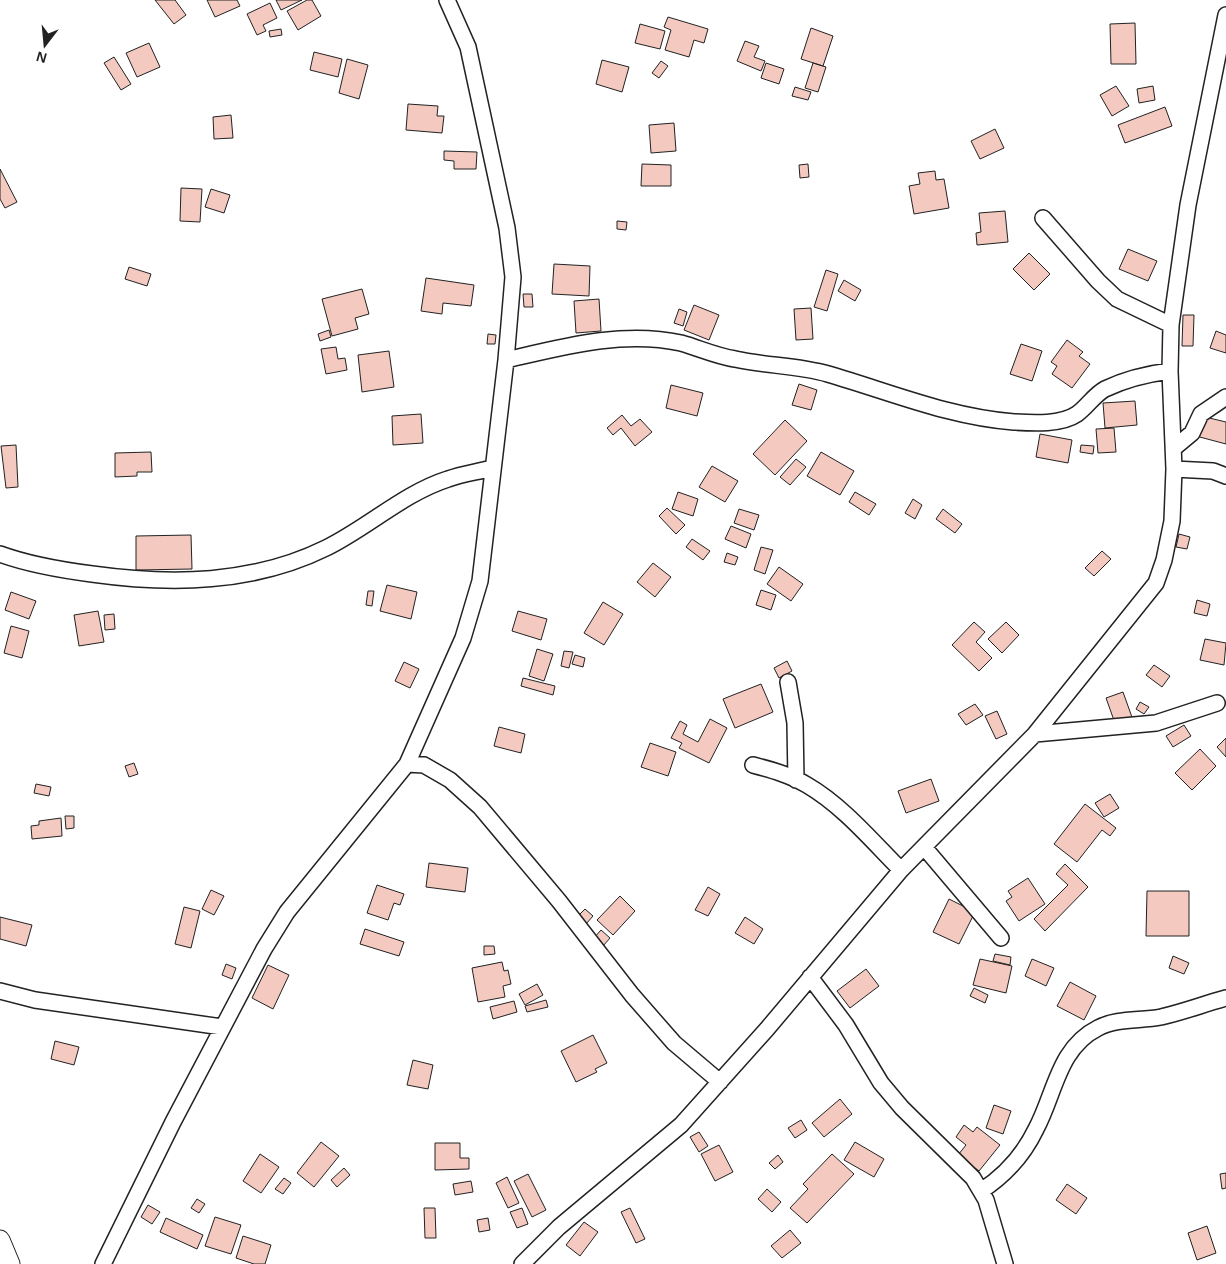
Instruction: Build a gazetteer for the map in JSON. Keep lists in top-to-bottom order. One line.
{"north":"bottom"}
